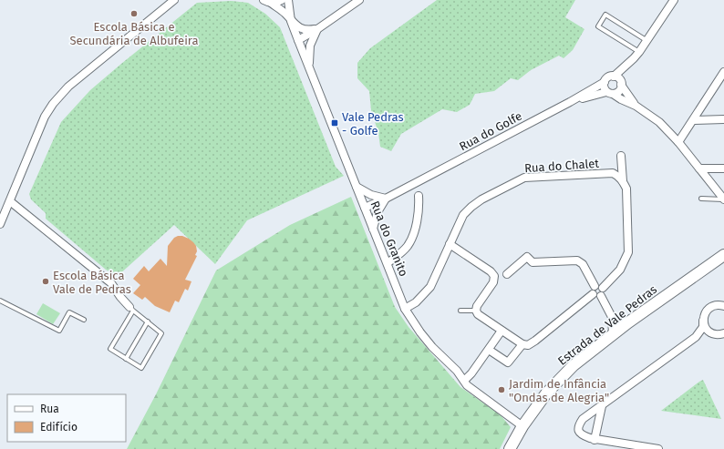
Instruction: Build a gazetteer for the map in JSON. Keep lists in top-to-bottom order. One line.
{"streets":{"main road":["Estrada de Vale Pedras"],"street":["Rua do Golfe","Rua do Chalet","Rua do Granito"]},"crossings":[["Rua do Golfe","Rua do Granito"],["Rua do Chalet","Rua do Granito"],["Rua do Granito","Estrada de Vale Pedras"]],"places":{"other":["Escola Básica e Secundária de Albufeira","Escola Básica Vale de Pedras","Jardim de Infância \"Ondas de Alegria\""],"transit":["Vale Pedras - Golfe"]},"legend":["Rua","Edifício"]}
